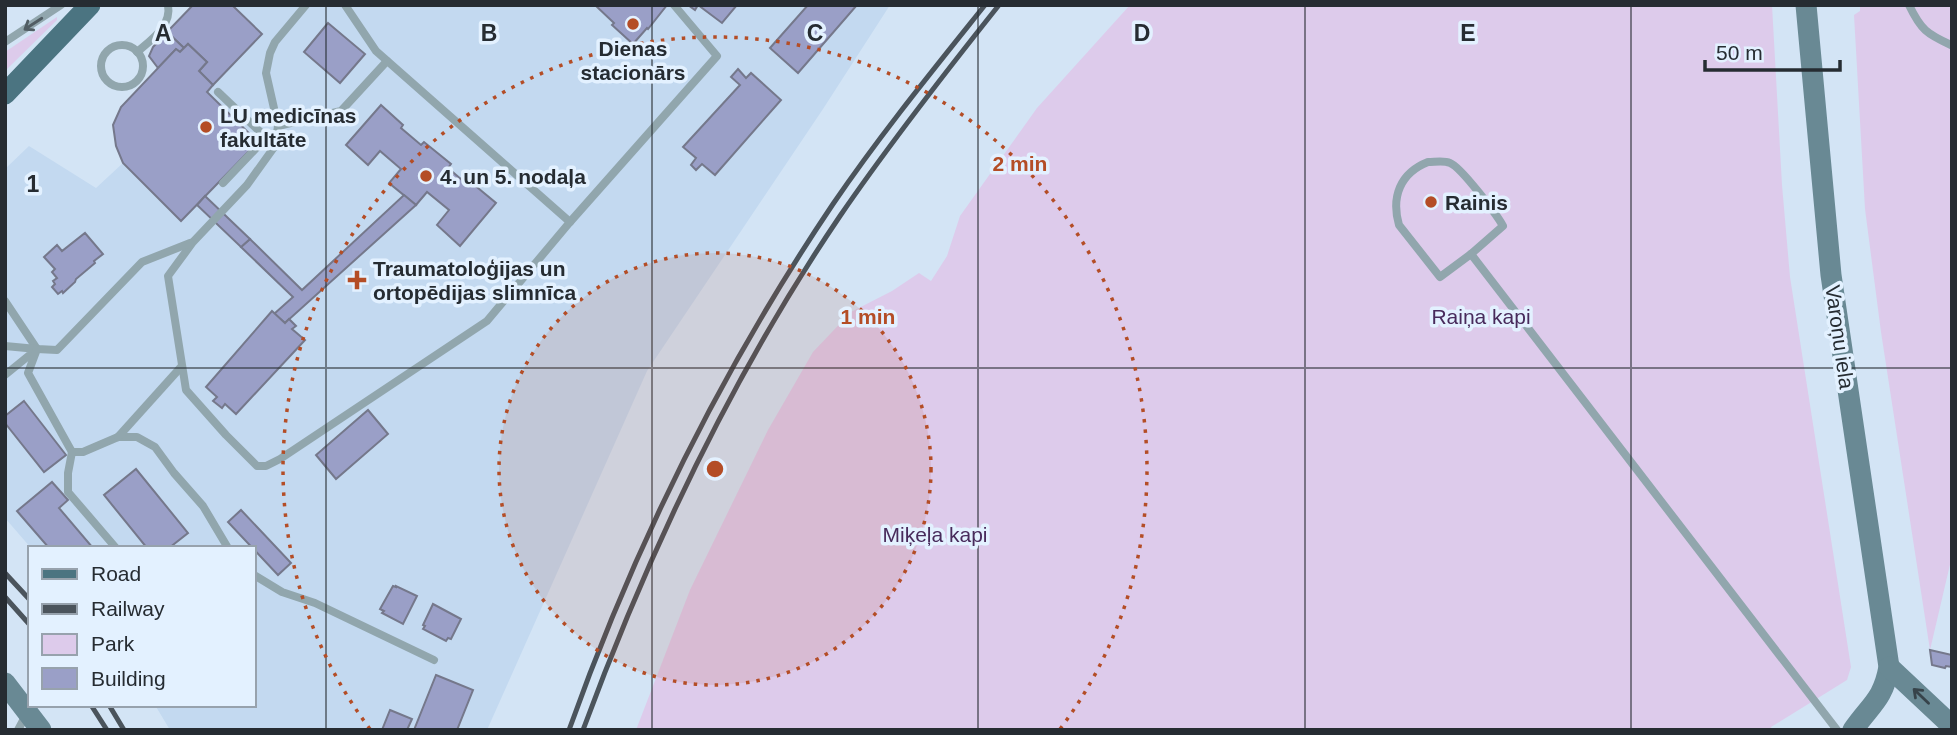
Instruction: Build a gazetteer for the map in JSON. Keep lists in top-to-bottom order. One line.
{"streets":{"street":["Varoņu iela"]},"parks":["Raiņa kapi","Miķeļa kapi"],"places":{"other":["Dienas stacionārs","LU medicīnas fakultāte","4. un 5. nodaļa","Rainis"],"health":["Traumatoloģijas un ortopēdijas slimnīca"]},"legend":["Road","Railway","Park","Building"],"scale_bar":"50 m","grid":{"columns":["A","B","C","D","E"],"rows":["1"]},"rings":["2 min","1 min"]}
